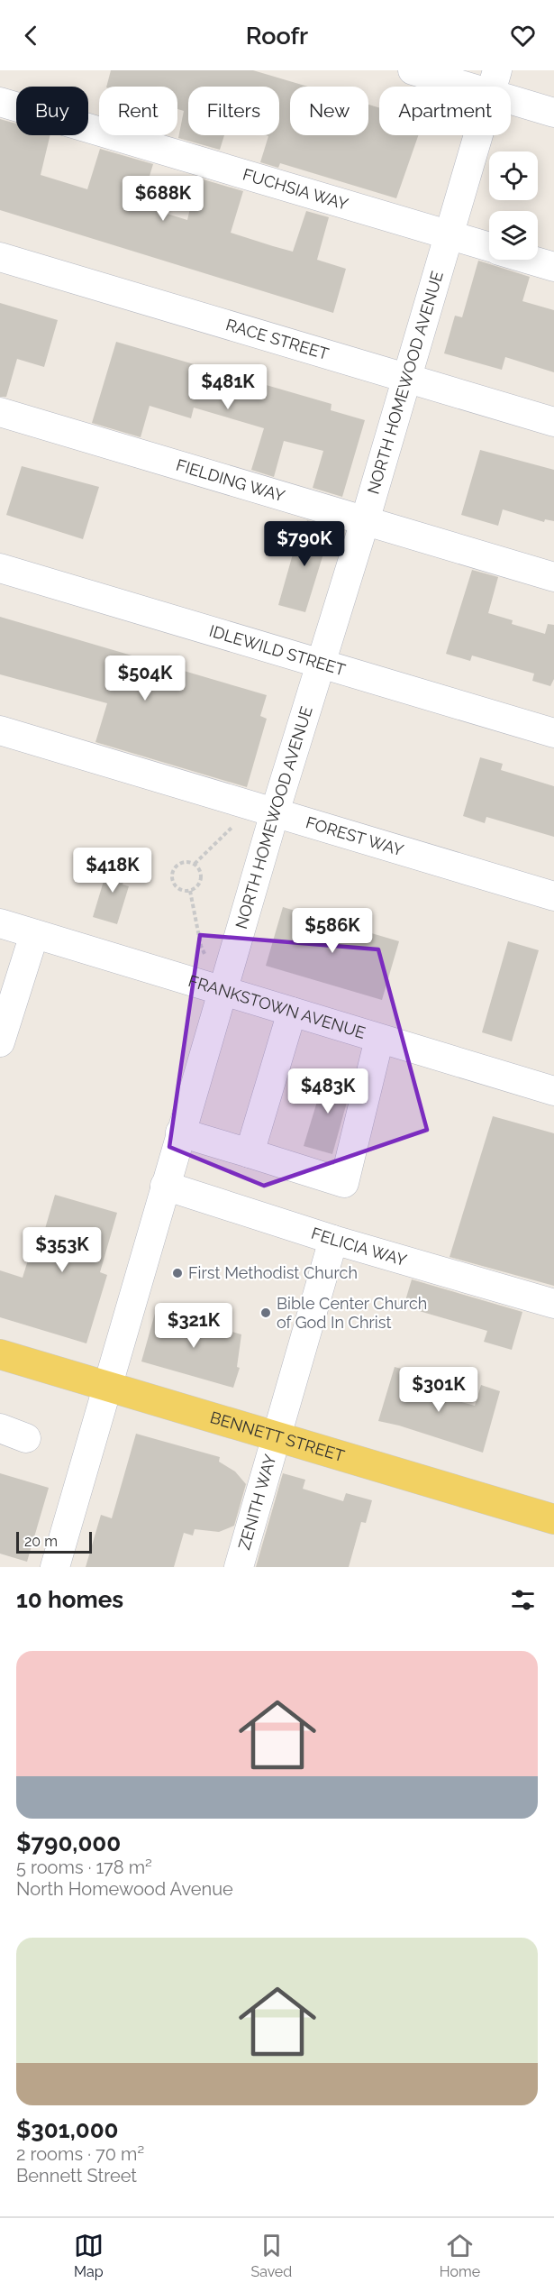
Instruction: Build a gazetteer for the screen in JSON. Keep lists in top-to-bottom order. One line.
{"streets":{"main road":["BENNETT STREET"],"street":["FUCHSIA WAY","RACE STREET","NORTH HOMEWOOD AVENUE","FIELDING WAY","IDLEWILD STREET","FOREST WAY","FRANKSTOWN AVENUE","FELICIA WAY","ZENITH WAY"]},"crossings":[["FUCHSIA WAY","NORTH HOMEWOOD AVENUE"],["RACE STREET","NORTH HOMEWOOD AVENUE"],["NORTH HOMEWOOD AVENUE","FIELDING WAY"],["NORTH HOMEWOOD AVENUE","IDLEWILD STREET"],["NORTH HOMEWOOD AVENUE","FOREST WAY"],["NORTH HOMEWOOD AVENUE","FRANKSTOWN AVENUE"],["NORTH HOMEWOOD AVENUE","FELICIA WAY"],["NORTH HOMEWOOD AVENUE","BENNETT STREET"],["FELICIA WAY","ZENITH WAY"],["BENNETT STREET","ZENITH WAY"]],"places":["First Methodist Church","Bible Center Church of God In Christ"],"scale_bar":"20 m","page":{"header":"Roofr","chip":["Buy","Rent","Filters","New","Apartment"],"price":["$688K","$481K","$790K","$504K","$418K","$586K","$483K","$353K","$321K","$301K"],"scale":"20 m","heading":"10 homes","list":[{"name":"$790,000","note":"5 rooms · 178 m² · North Homewood Avenue"},{"name":"$301,000","note":"2 rooms · 70 m² · Bennett Street"}],"tabs":["Map","Saved","Home"]}}
